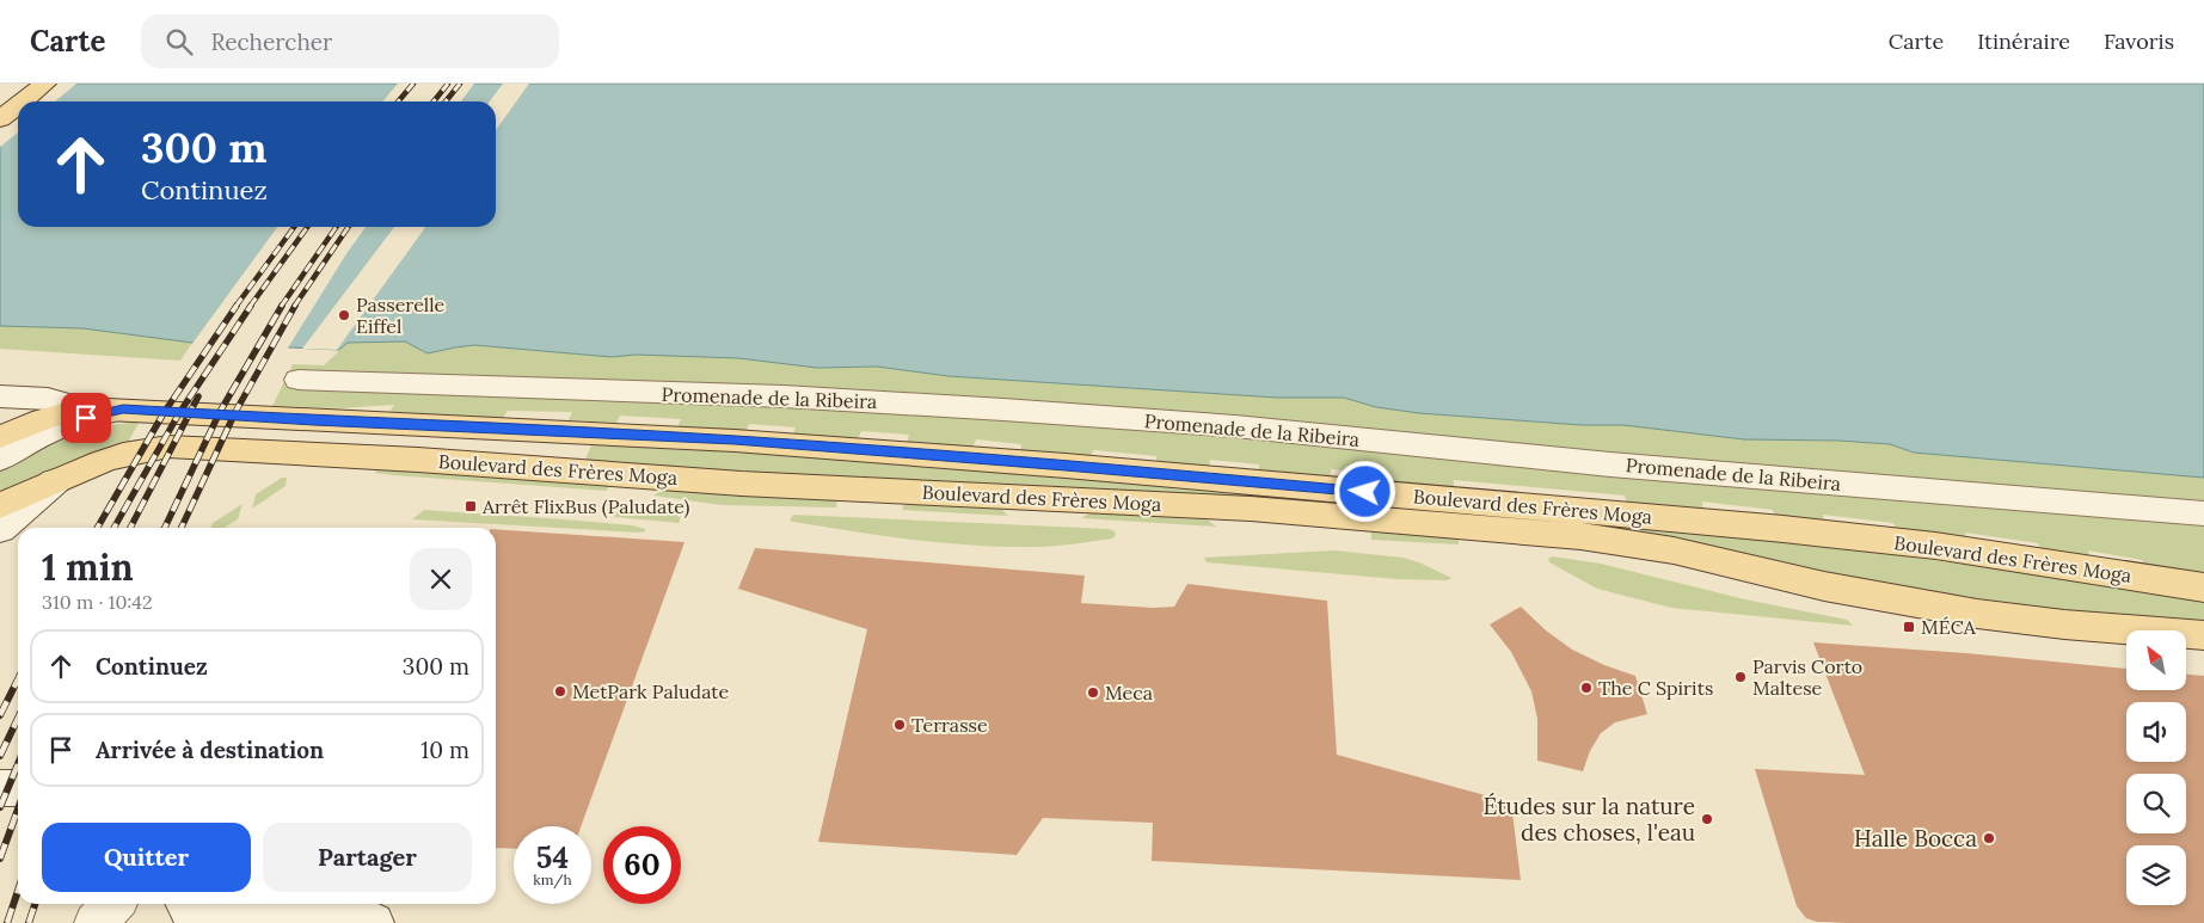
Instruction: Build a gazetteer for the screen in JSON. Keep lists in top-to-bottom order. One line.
{"streets":{"main road":["Boulevard des Frères Moga"],"street":["Promenade de la Ribeira"]},"places":{"other":["Passerelle Eiffel","Parvis Corto Maltese","The C Spirits","MetPark Paludate","Meca","Terrasse","Études sur la nature des choses, l'eau","Halle Bocca"],"transit":["Arrêt FlixBus (Paludate)","MÉCA"]},"north":"top left","page":{"header":"Carte","search":"Rechercher","nav":["Carte","Itinéraire","Favoris"],"turn":["300 m","Continuez"],"heading":["1 min","310 m · 10:42"],"list":[{"name":"Continuez","value":"300 m"},{"name":"Arrivée à destination","value":"10 m"}],"buttons":["Quitter","Partager"],"speed":"54 km/h","limit":"60"}}
